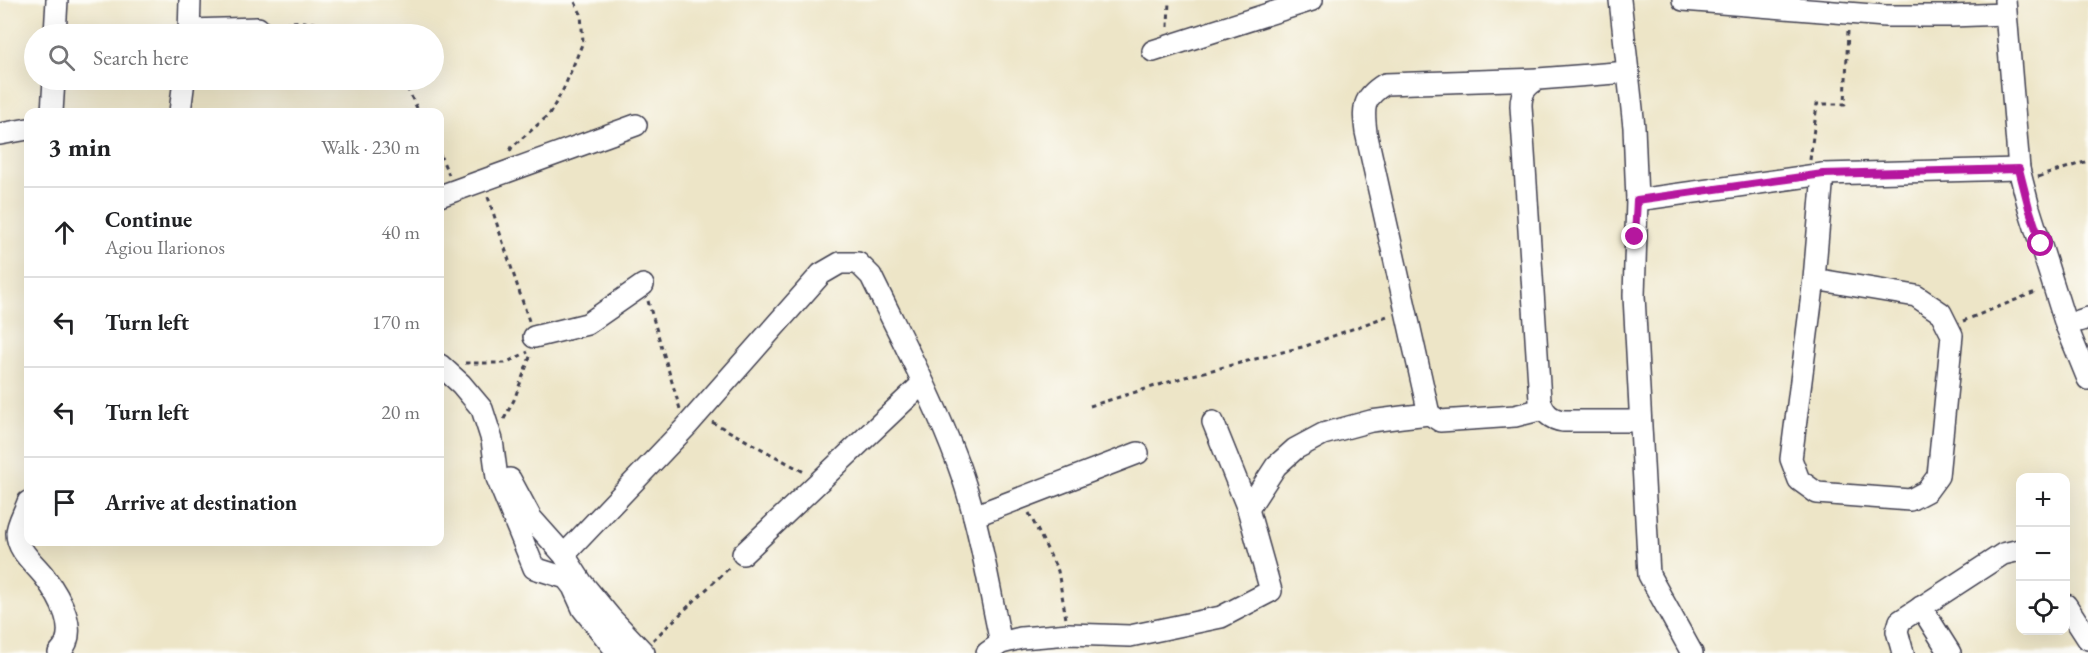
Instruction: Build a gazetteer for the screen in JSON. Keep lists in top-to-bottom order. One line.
{"page":{"search":"Search here","heading":["3 min","Walk · 230 m"],"list":[["Continue","Agiou Ilarionos","40 m"],["Turn left","170 m"],["Turn left","20 m"],"Arrive at destination"],"map_buttons":["+","−"]}}
